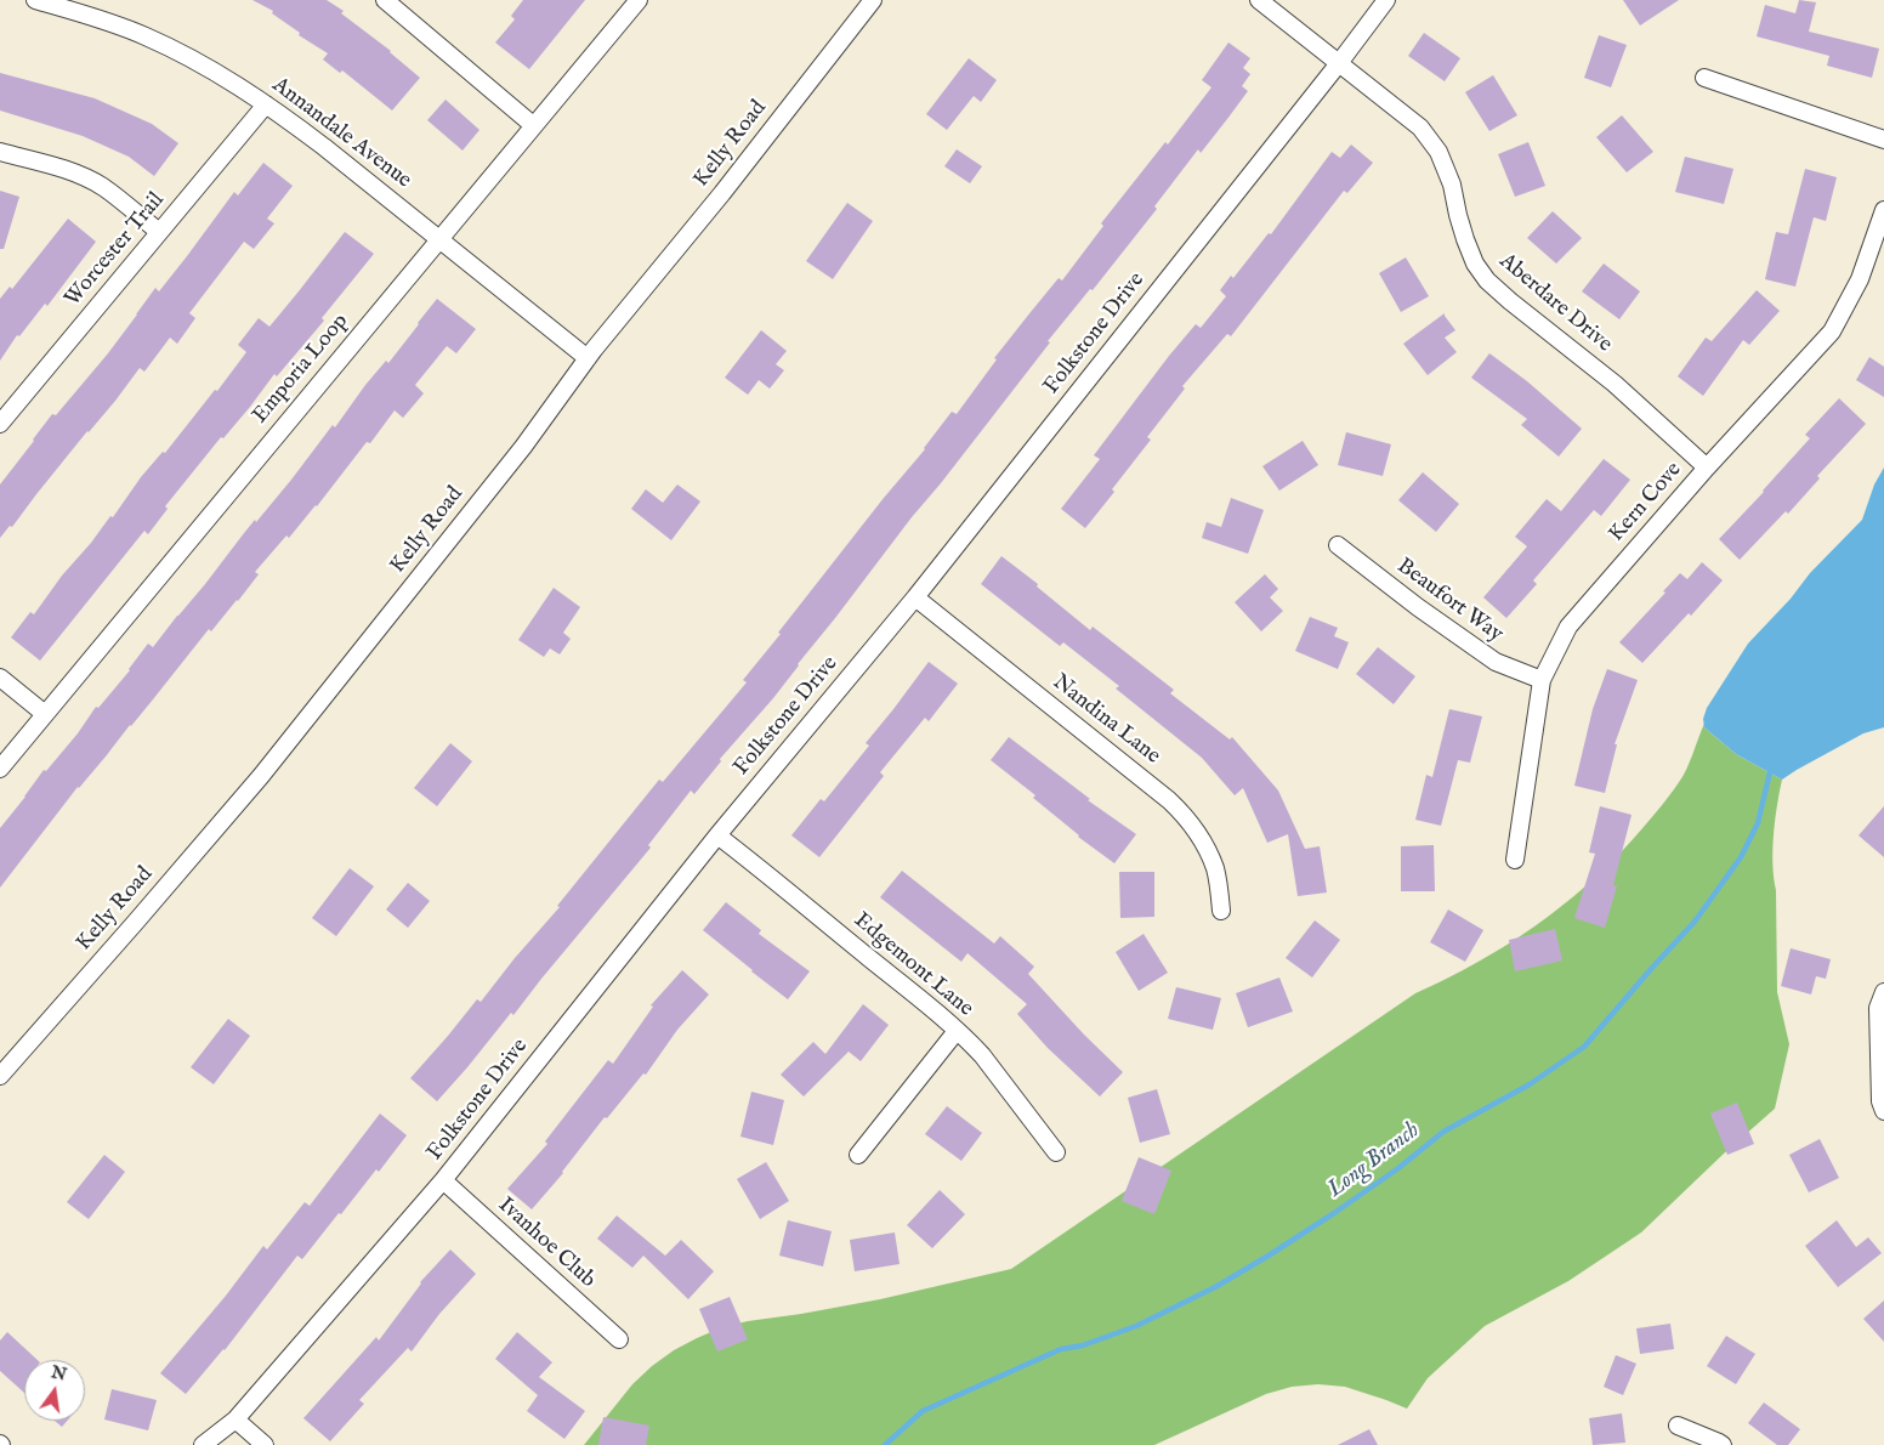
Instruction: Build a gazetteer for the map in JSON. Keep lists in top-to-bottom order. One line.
{"streets":{"street":["Annandale Avenue","Kelly Road","Worcester Trail","Aberdare Drive","Folkstone Drive","Emporia Loop","Kern Cove","Beaufort Way","Nandina Lane","Edgemont Lane","Ivanhoe Club"]},"crossings":[["Annandale Avenue","Kelly Road"],["Annandale Avenue","Worcester Trail"],["Annandale Avenue","Emporia Loop"],["Aberdare Drive","Folkstone Drive"],["Aberdare Drive","Kern Cove"],["Folkstone Drive","Nandina Lane"],["Folkstone Drive","Edgemont Lane"],["Folkstone Drive","Ivanhoe Club"],["Kern Cove","Beaufort Way"]],"water":["Long Branch"],"north":"top"}
